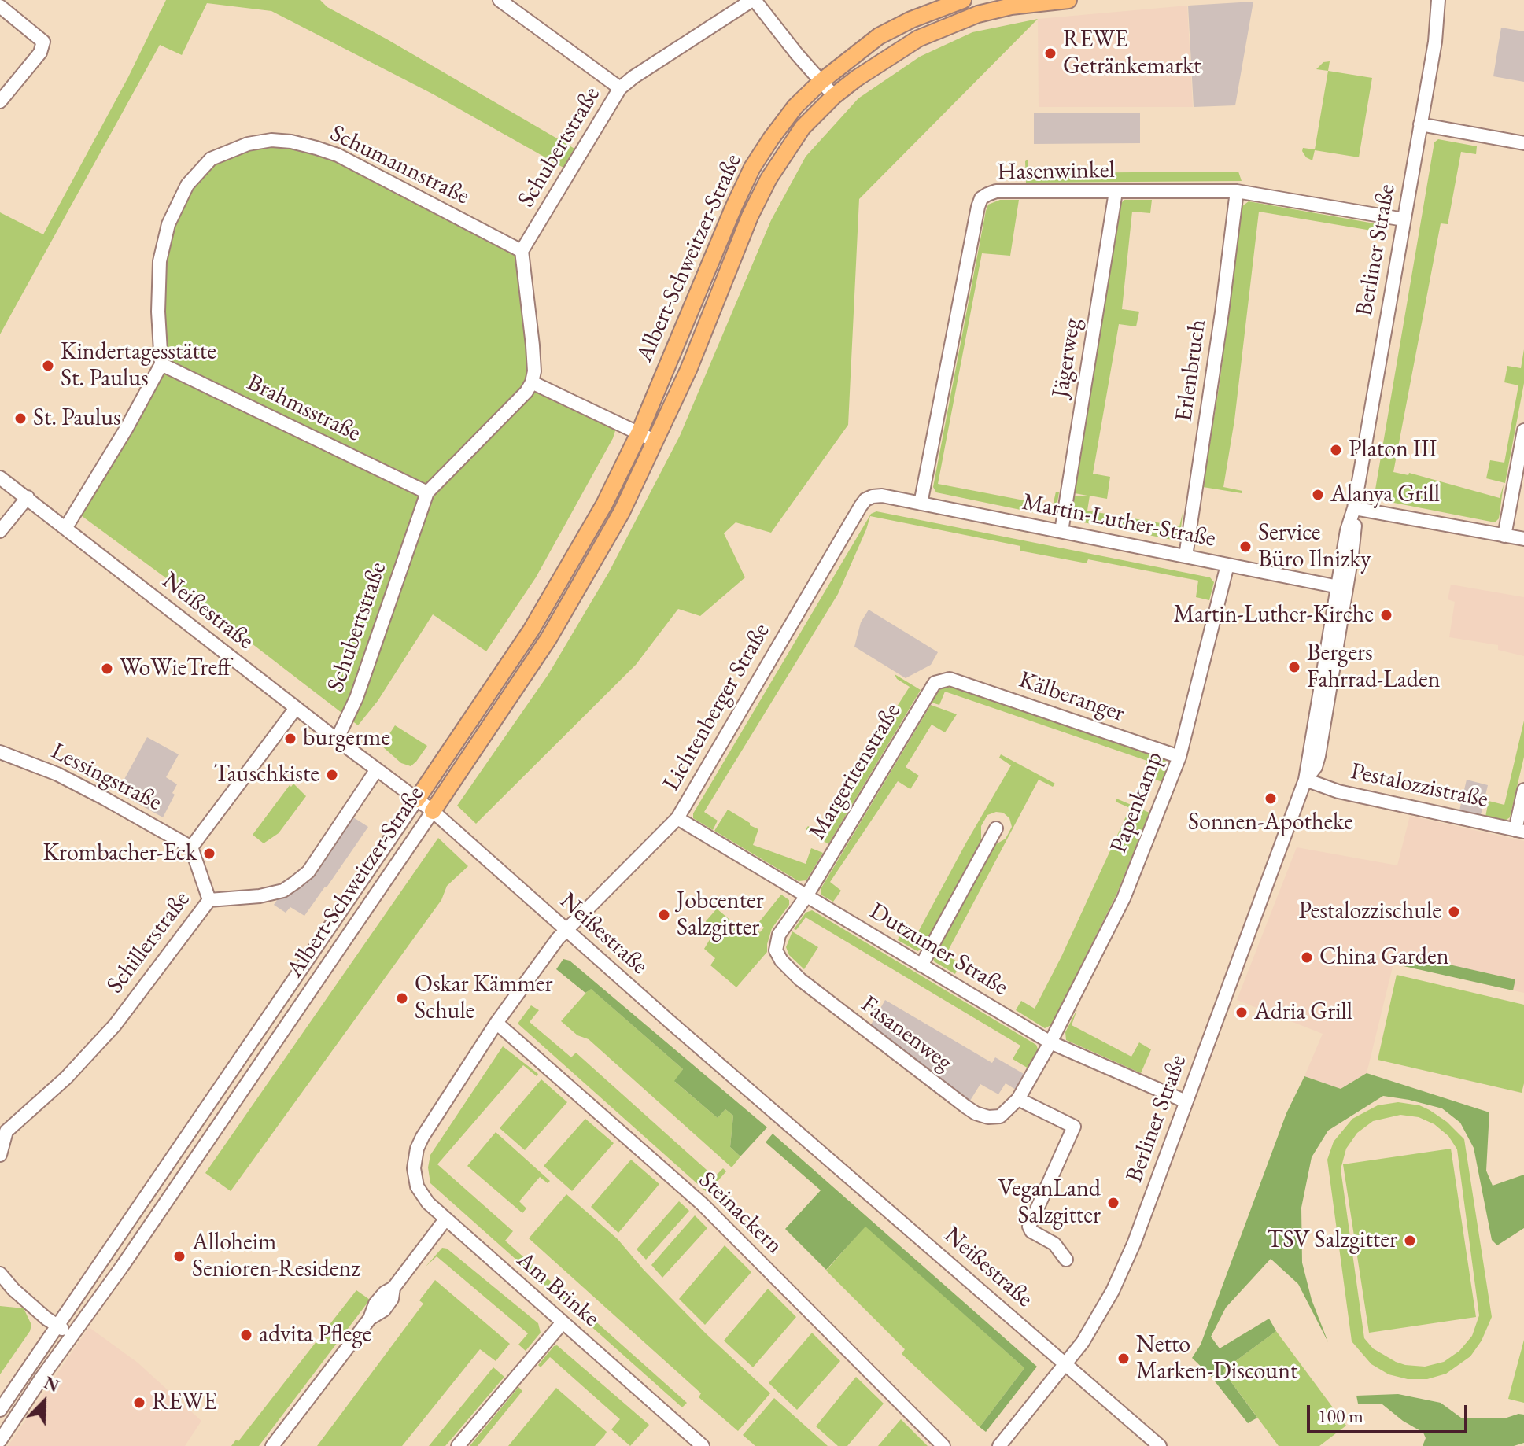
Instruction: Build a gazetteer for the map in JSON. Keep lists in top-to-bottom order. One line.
{"streets":{"main road":["Albert-Schweitzer-Straße"],"street":["Schubertstraße","Schumannstraße","Hasenwinkel","Berliner Straße","Jägerweg","Erlenbruch","Brahmsstraße","Martin-Luther-Straße","Neißestraße","Kälberanger","Lichtenberger Straße","Margeritenstraße","Lessingstraße","Pestalozzistraße","Papenkamp","Schillerstraße","Dutzumer Straße","Fasanenweg","Steinackern","Am Brinke"]},"crossings":[["Schubertstraße","Schumannstraße"],["Schubertstraße","Brahmsstraße"],["Schubertstraße","Neißestraße"],["Schumannstraße","Brahmsstraße"],["Hasenwinkel","Berliner Straße"],["Hasenwinkel","Jägerweg"],["Hasenwinkel","Erlenbruch"],["Hasenwinkel","Martin-Luther-Straße"],["Berliner Straße","Martin-Luther-Straße"],["Berliner Straße","Neißestraße"],["Berliner Straße","Pestalozzistraße"],["Berliner Straße","Dutzumer Straße"],["Albert-Schweitzer-Straße","Neißestraße"],["Jägerweg","Martin-Luther-Straße"],["Erlenbruch","Martin-Luther-Straße"],["Martin-Luther-Straße","Lichtenberger Straße"],["Martin-Luther-Straße","Papenkamp"],["Neißestraße","Lichtenberger Straße"],["Kälberanger","Margeritenstraße"],["Kälberanger","Papenkamp"],["Lichtenberger Straße","Dutzumer Straße"],["Lichtenberger Straße","Steinackern"],["Lichtenberger Straße","Am Brinke"],["Margeritenstraße","Dutzumer Straße"],["Margeritenstraße","Fasanenweg"],["Lessingstraße","Schillerstraße"],["Papenkamp","Dutzumer Straße"],["Papenkamp","Fasanenweg"],["Dutzumer Straße","Fasanenweg"]],"places":["REWE Getränkemarkt","Kindertagesstätte St. Paulus","St. Paulus","Platon III","Alanya Grill","Service Büro Ilnizky","Martin-Luther-Kirche","Bergers Fahrrad-Laden","WoWieTreff","burgerme","Tauschkiste","Sonnen-Apotheke","Krombacher-Eck","Pestalozzischule","Jobcenter Salzgitter","China Garden","Oskar Kämmer Schule","Adria Grill","VeganLand Salzgitter","TSV Salzgitter","Alloheim Senioren-Residenz","advita Pflege","Netto Marken-Discount","REWE"],"scale_bar":"100 m","north":"top right"}
